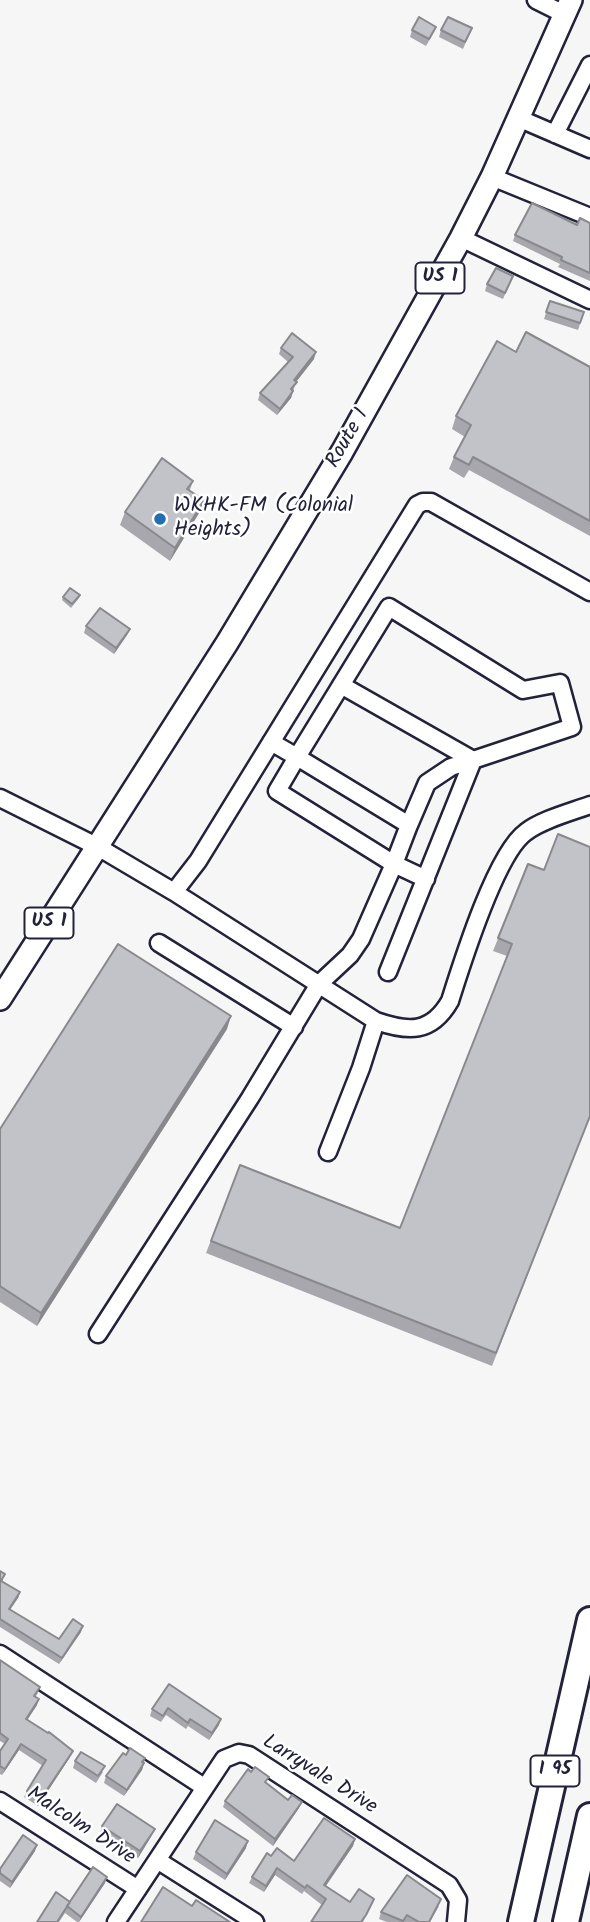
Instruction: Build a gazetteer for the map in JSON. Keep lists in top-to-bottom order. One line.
{"streets":{"highway":["I 95"],"main road":["US 1","Route 1"],"street":["Larryvale Drive","Malcolm Drive"]},"crossings":[["Larryvale Drive","Malcolm Drive"]],"places":["WKHK-FM (Colonial Heights)"]}
